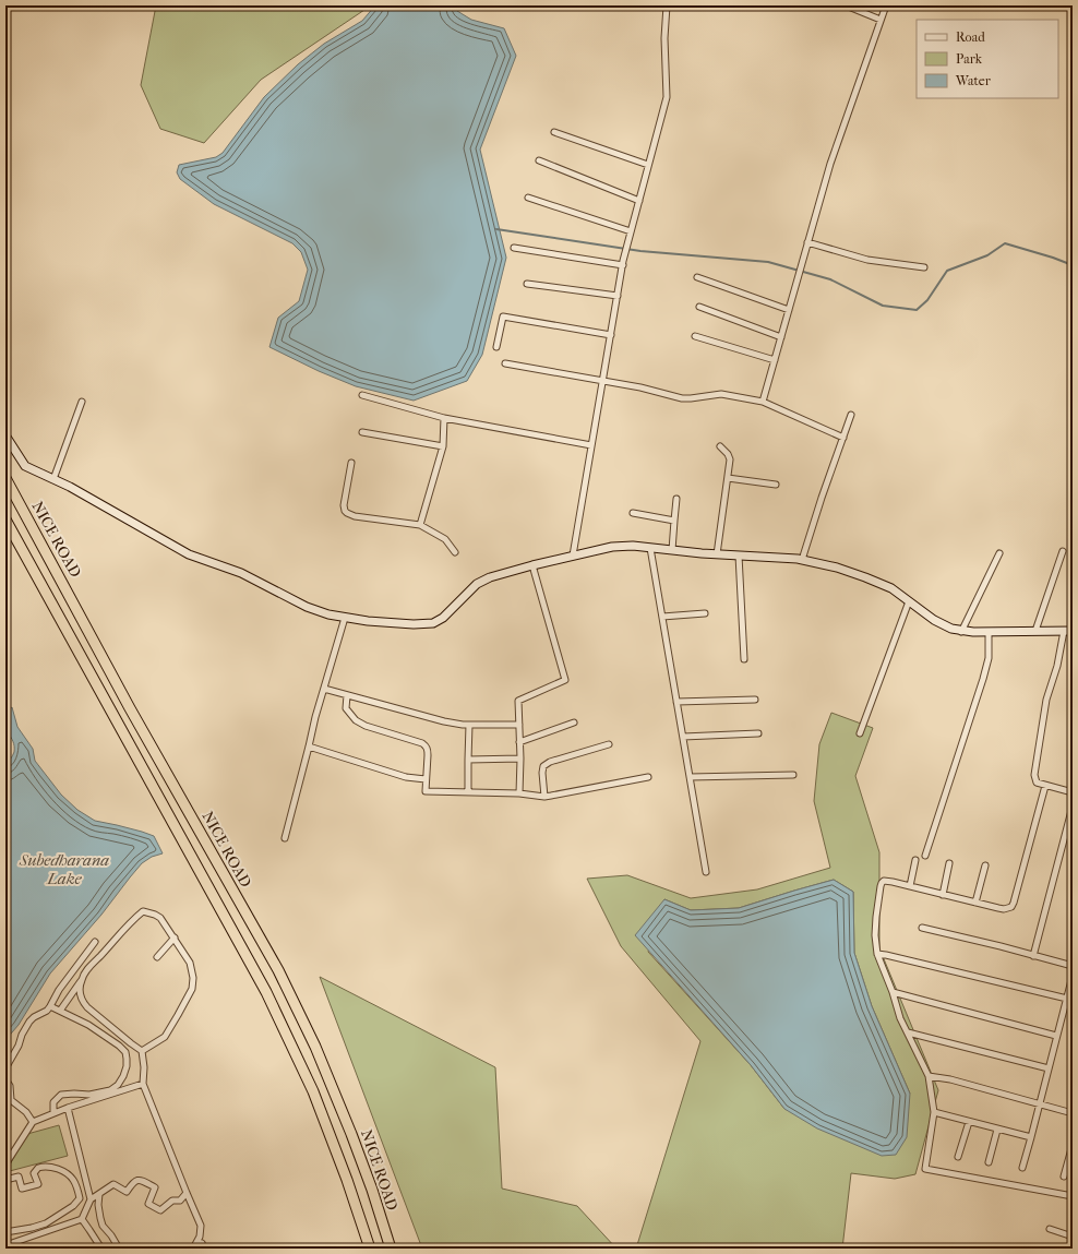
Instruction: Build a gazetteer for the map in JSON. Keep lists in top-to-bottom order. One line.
{"streets":{"highway":["NICE ROAD"]},"water":["Subedharana Lake"],"legend":["Road","Park","Water"]}
